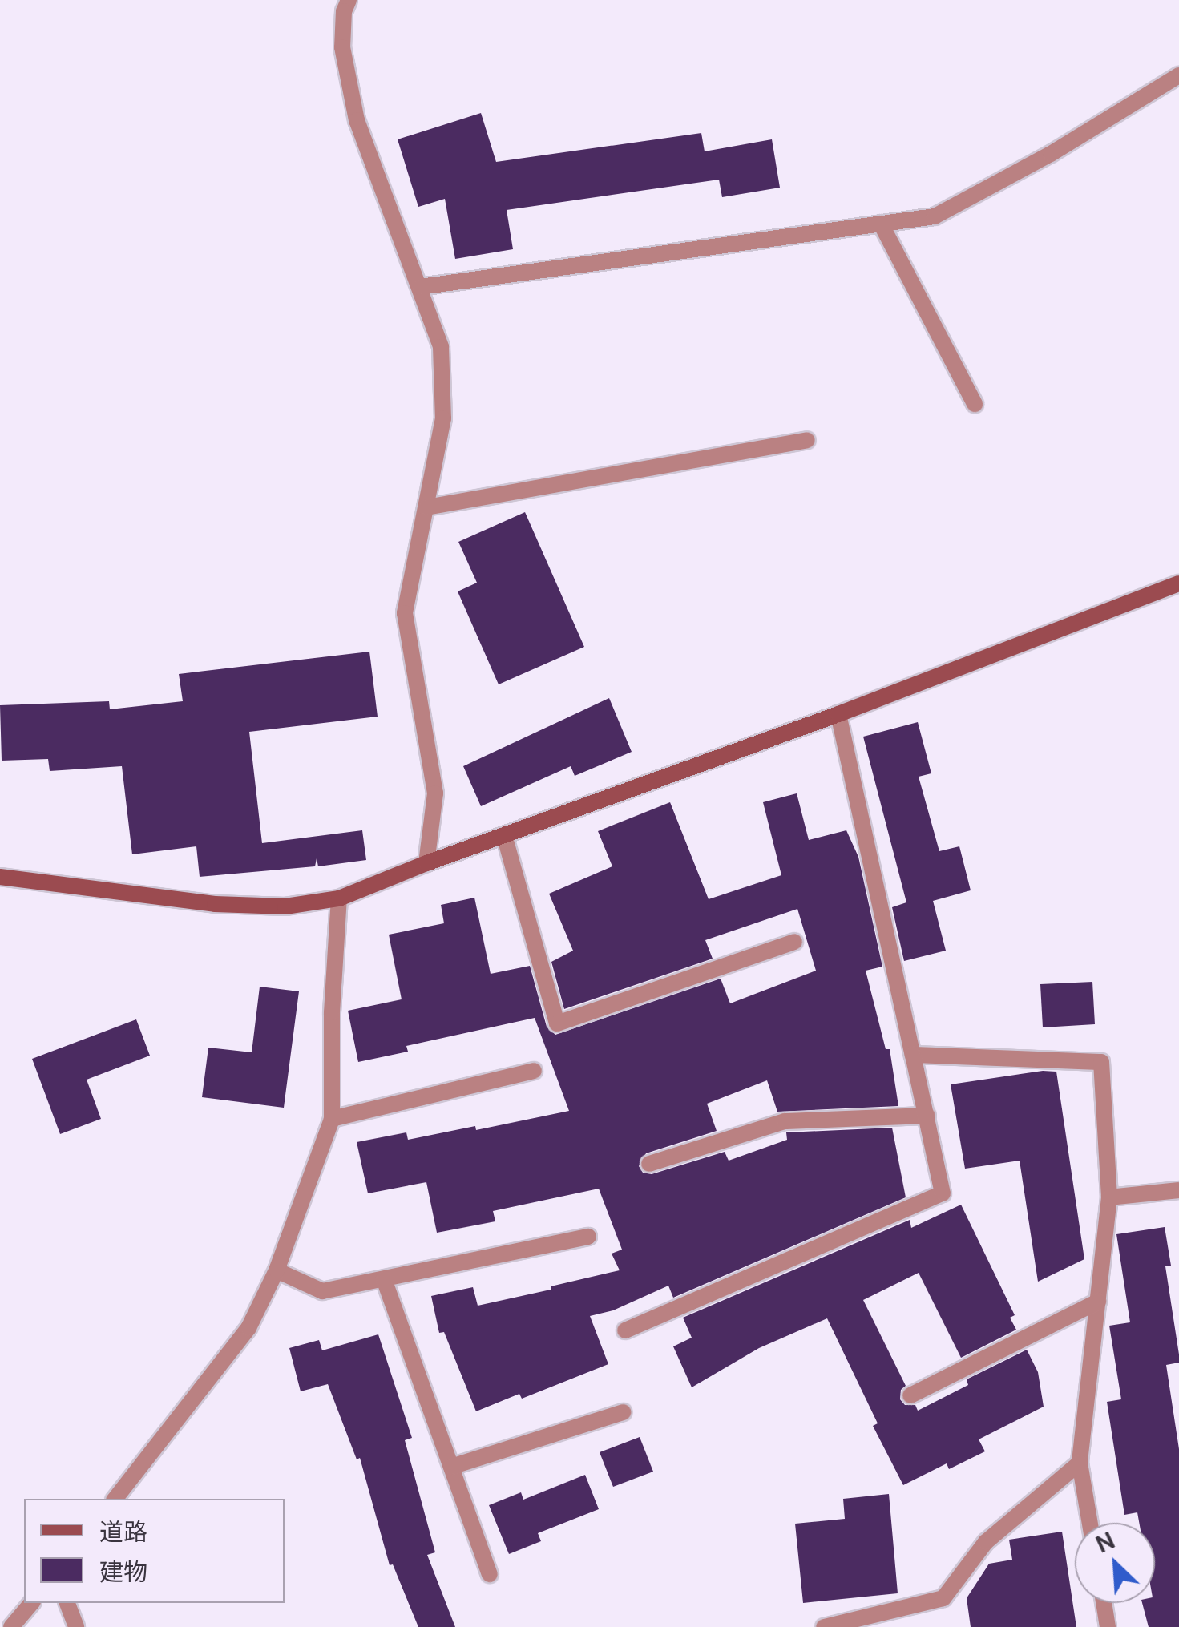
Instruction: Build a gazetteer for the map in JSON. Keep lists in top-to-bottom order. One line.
{"legend":["道路","建物"],"north":"top left"}
